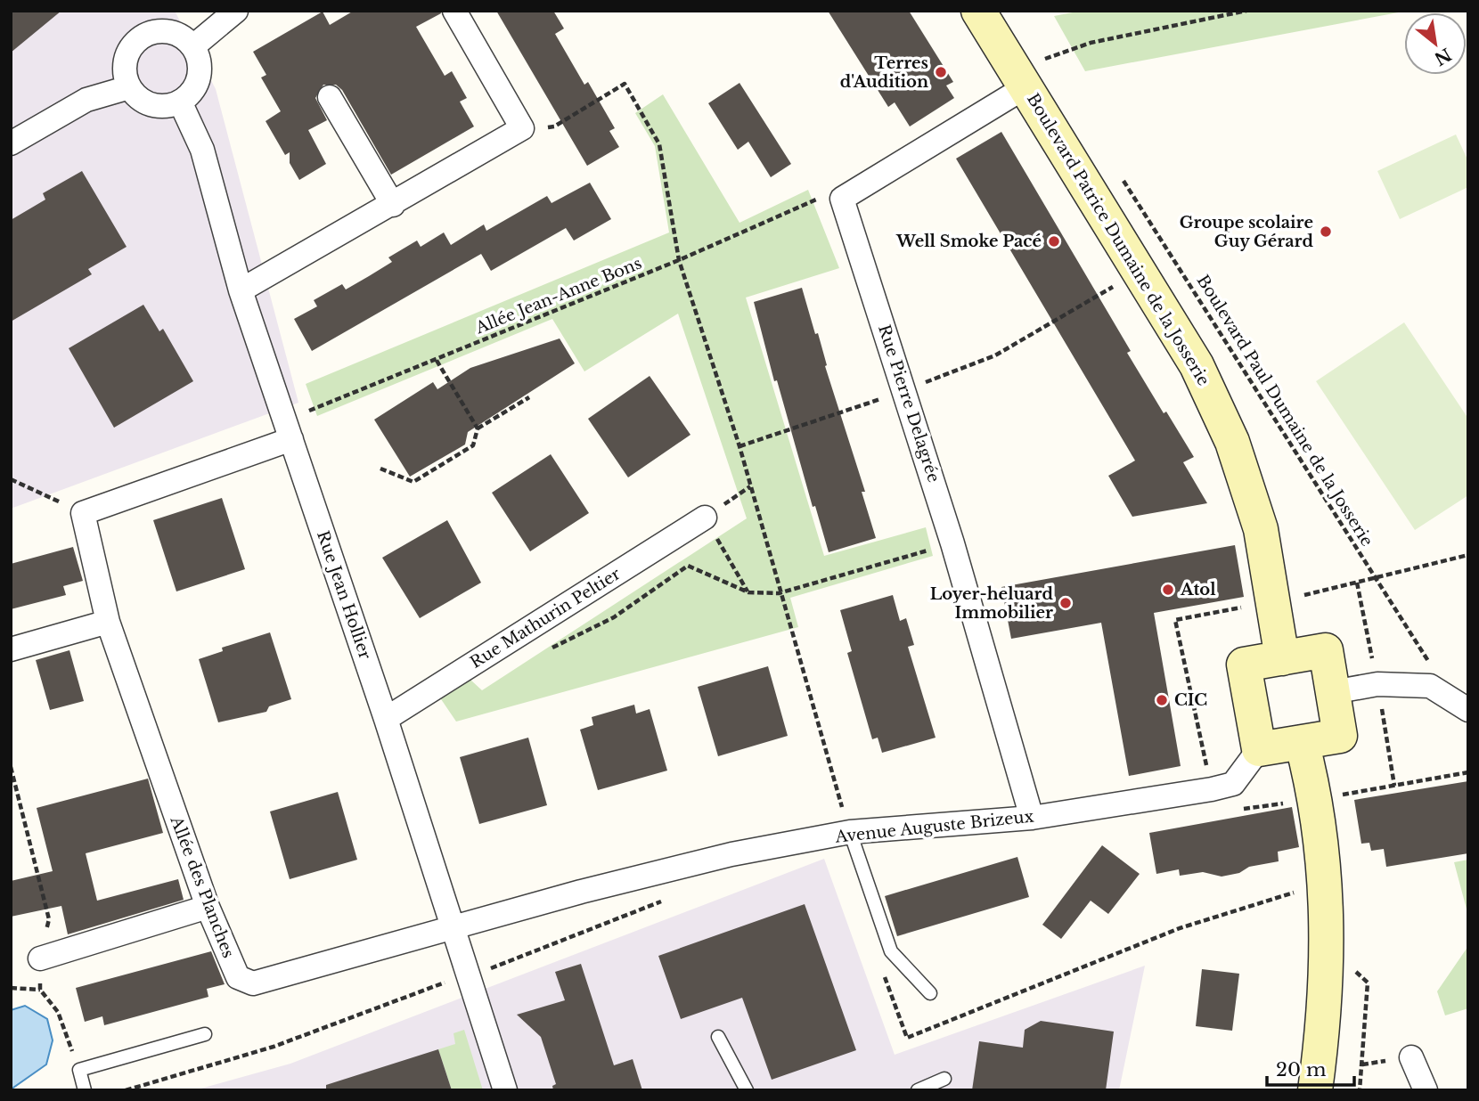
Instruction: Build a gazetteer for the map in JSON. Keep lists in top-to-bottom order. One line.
{"streets":{"street":["Boulevard Patrice Dumaine de la Josserie","Rue Pierre Delagrée","Rue Jean Hollier","Rue Mathurin Peltier","Avenue Auguste Brizeux","Allée des Planches"],"path":["Allée Jean-Anne Bons","Boulevard Paul Dumaine de la Josserie"]},"crossings":[["Allée Jean-Anne Bons","Rue Pierre Delagrée"],["Allée Jean-Anne Bons","Rue Jean Hollier"],["Rue Pierre Delagrée","Avenue Auguste Brizeux"],["Rue Jean Hollier","Rue Mathurin Peltier"],["Rue Jean Hollier","Avenue Auguste Brizeux"],["Rue Jean Hollier","Allée des Planches"],["Avenue Auguste Brizeux","Allée des Planches"]],"places":["Terres d'Audition","Groupe scolaire Guy Gérard","Well Smoke Pacé","Atol","Loyer-heluard Immobilier","CIC"],"scale_bar":"20 m","north":"bottom right"}
